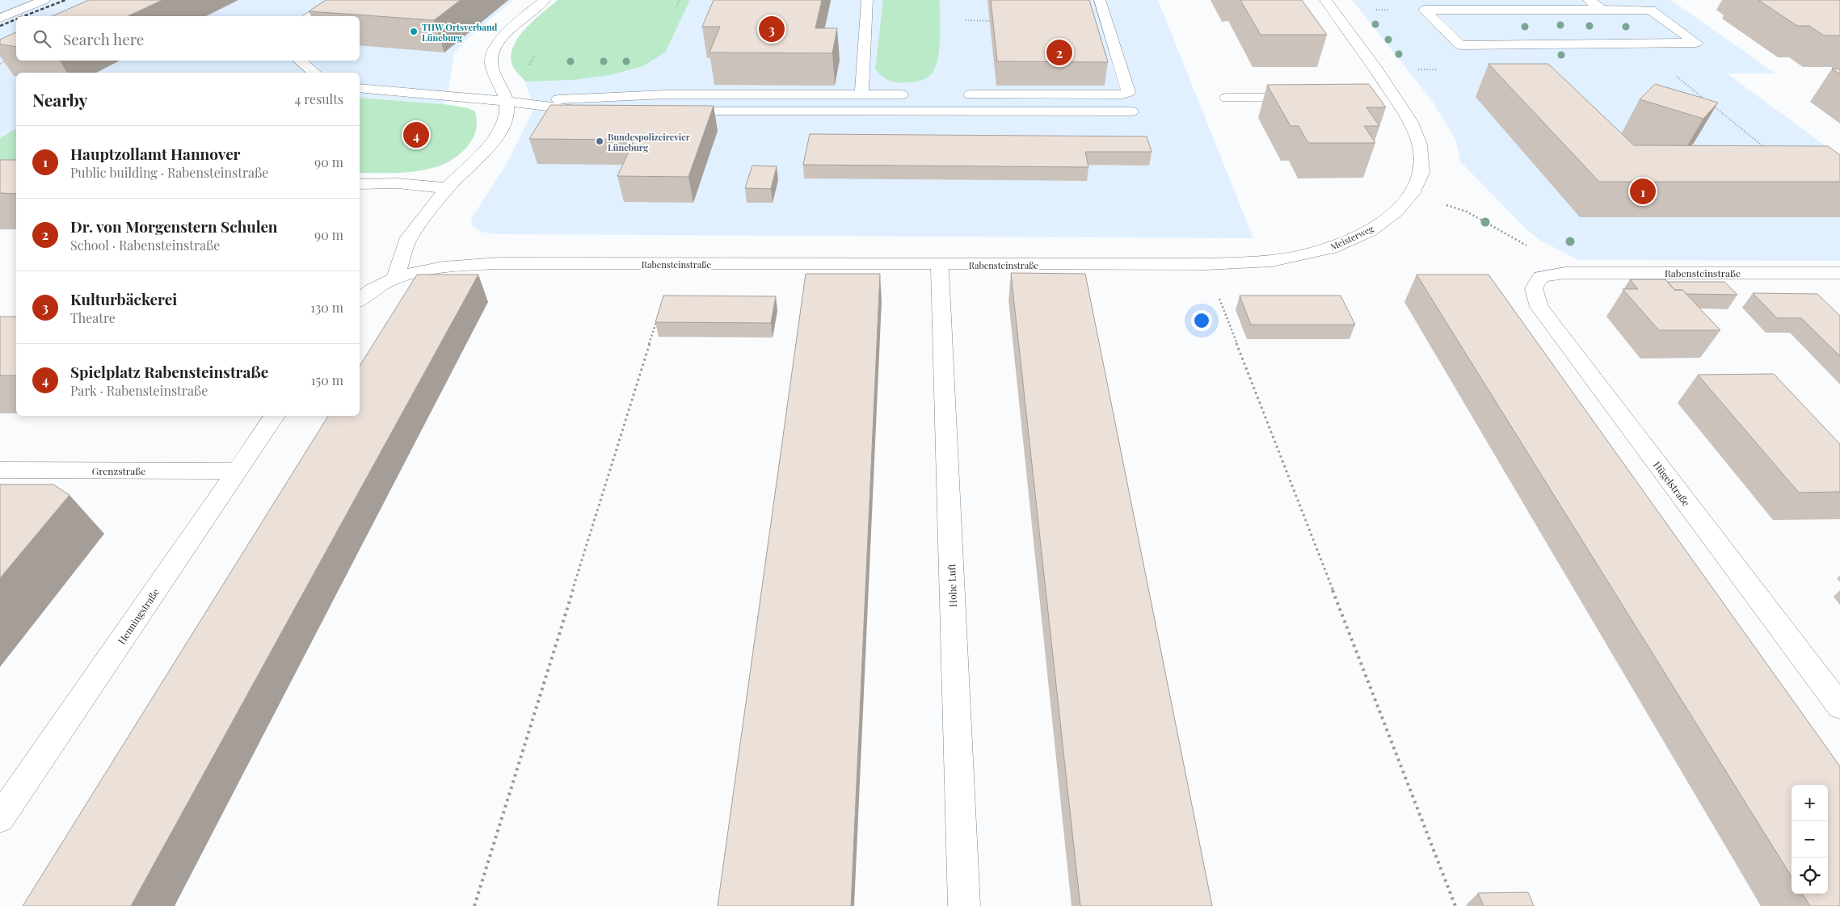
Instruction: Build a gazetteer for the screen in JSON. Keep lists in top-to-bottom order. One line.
{"streets":{"street":["Meisterweg","Rabensteinstraße","Grenzstraße","Hügelstraße","Hohe Luft","Henningstraße"]},"crossings":[["Meisterweg","Rabensteinstraße"],["Rabensteinstraße","Hügelstraße"],["Rabensteinstraße","Hohe Luft"],["Grenzstraße","Henningstraße"]],"places":["THW Ortsverband Lüneburg","Bundespolizeirevier Lüneburg"],"page":{"pins":["3","2","4","1"],"search":"Search here","heading":["Nearby","4 results"],"list":[{"mark":"1","name":"Hauptzollamt Hannover","note":"Public building · Rabensteinstraße","value":"90 m"},{"mark":"2","name":"Dr. von Morgenstern Schulen","note":"School · Rabensteinstraße","value":"90 m"},{"mark":"3","name":"Kulturbäckerei","note":"Theatre","value":"130 m"},{"mark":"4","name":"Spielplatz Rabensteinstraße","note":"Park · Rabensteinstraße","value":"150 m"}],"map_buttons":["+","−"]}}
